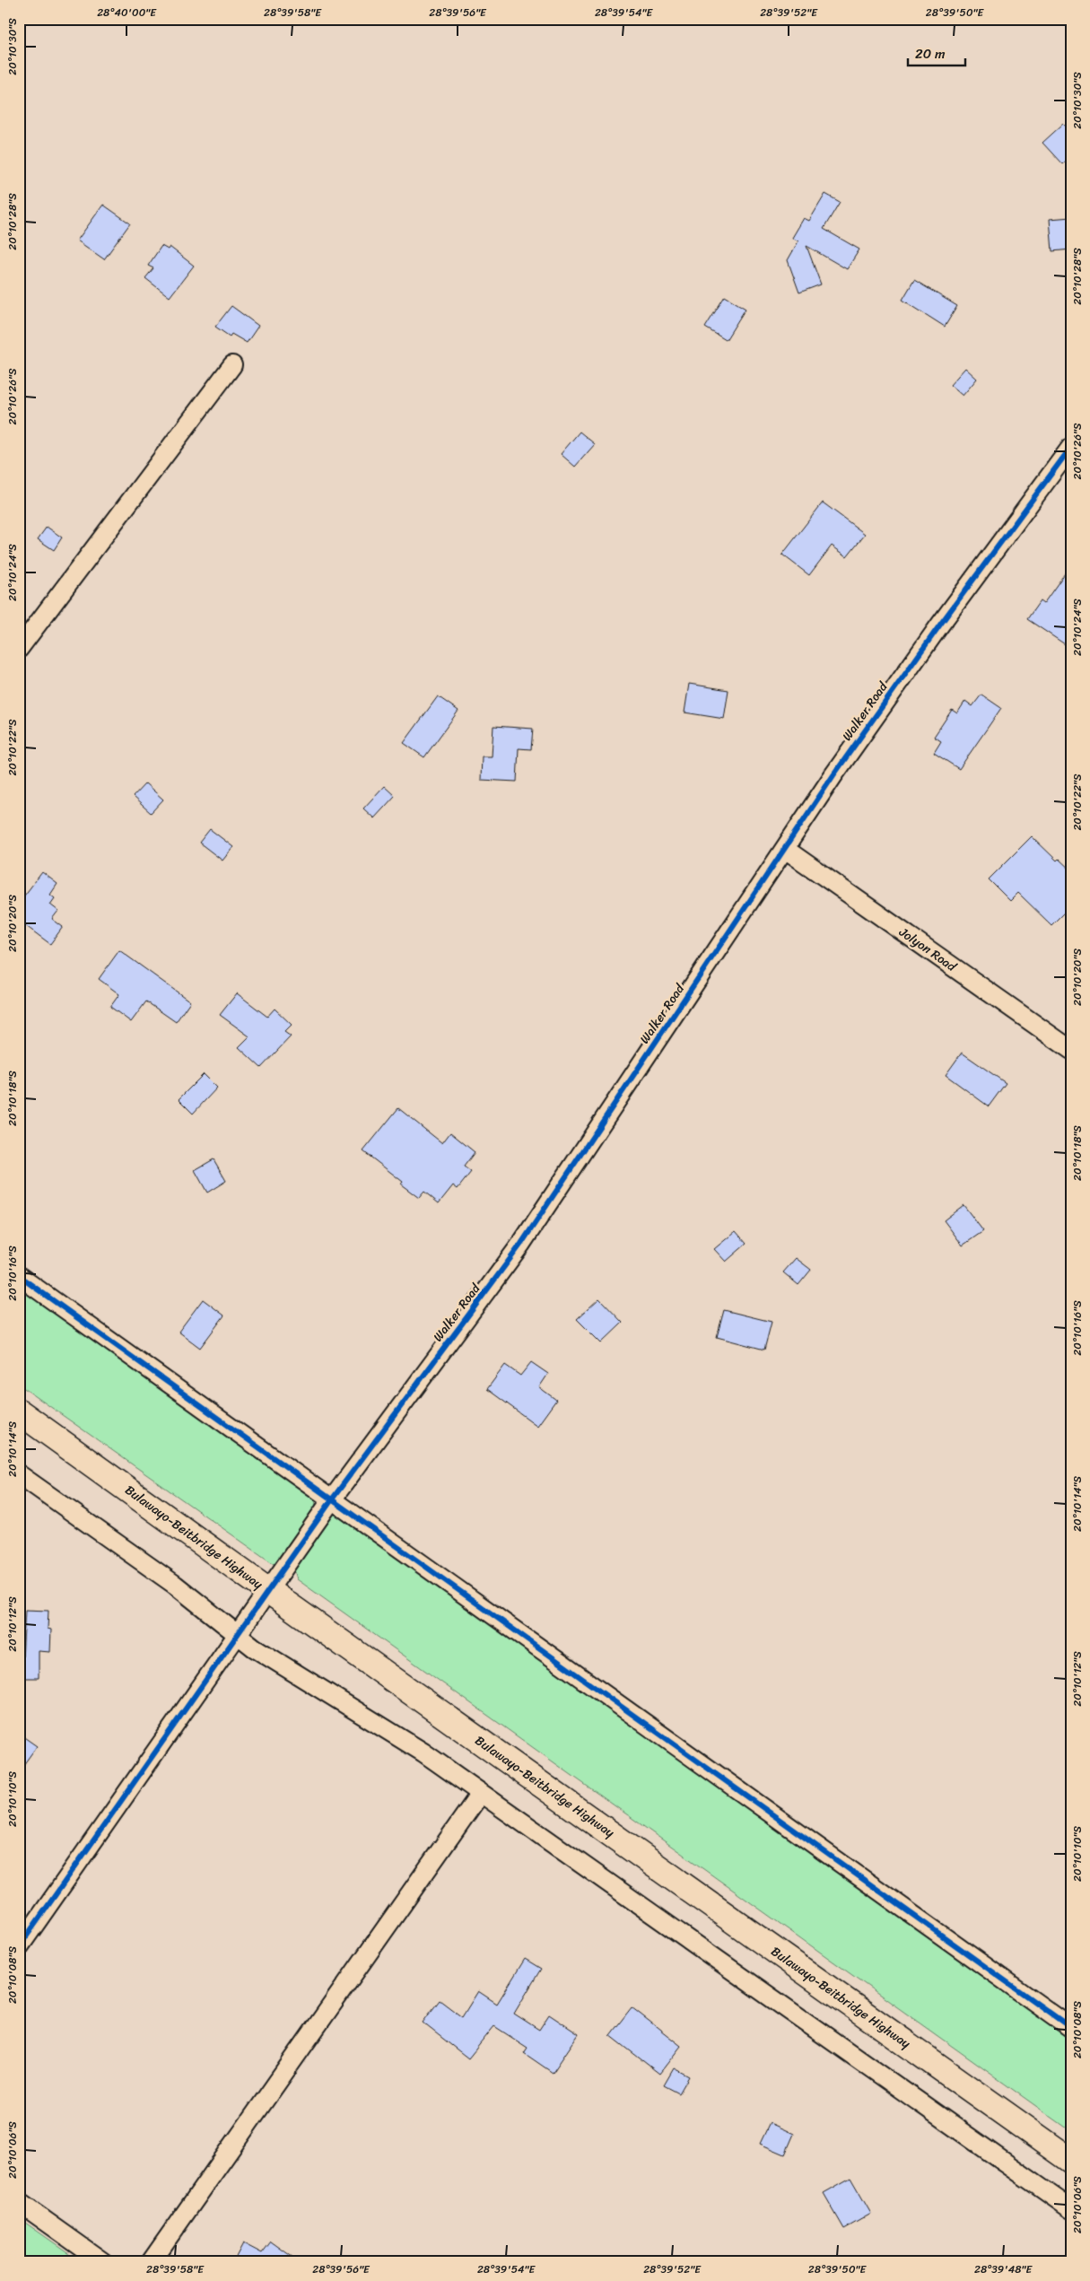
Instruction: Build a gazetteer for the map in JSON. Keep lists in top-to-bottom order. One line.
{"streets":{"highway":["Bulawayo-Beitbridge Highway"],"street":["Walker Road","Jolyon Road"]},"crossings":[["Walker Road","Jolyon Road"],["Walker Road","Bulawayo-Beitbridge Highway"]],"scale_bar":"20 m","coordinates":["28°40'00\"E","28°39'58\"E","28°39'56\"E","28°39'54\"E","28°39'52\"E","28°39'50\"E","20°10'30\"S","20°10'28\"S","20°10'26\"S","20°10'24\"S","20°10'22\"S","20°10'20\"S","20°10'18\"S","20°10'16\"S","20°10'14\"S","20°10'12\"S","20°10'10\"S","20°10'08\"S","20°10'06\"S","28°39'48\"E"]}
